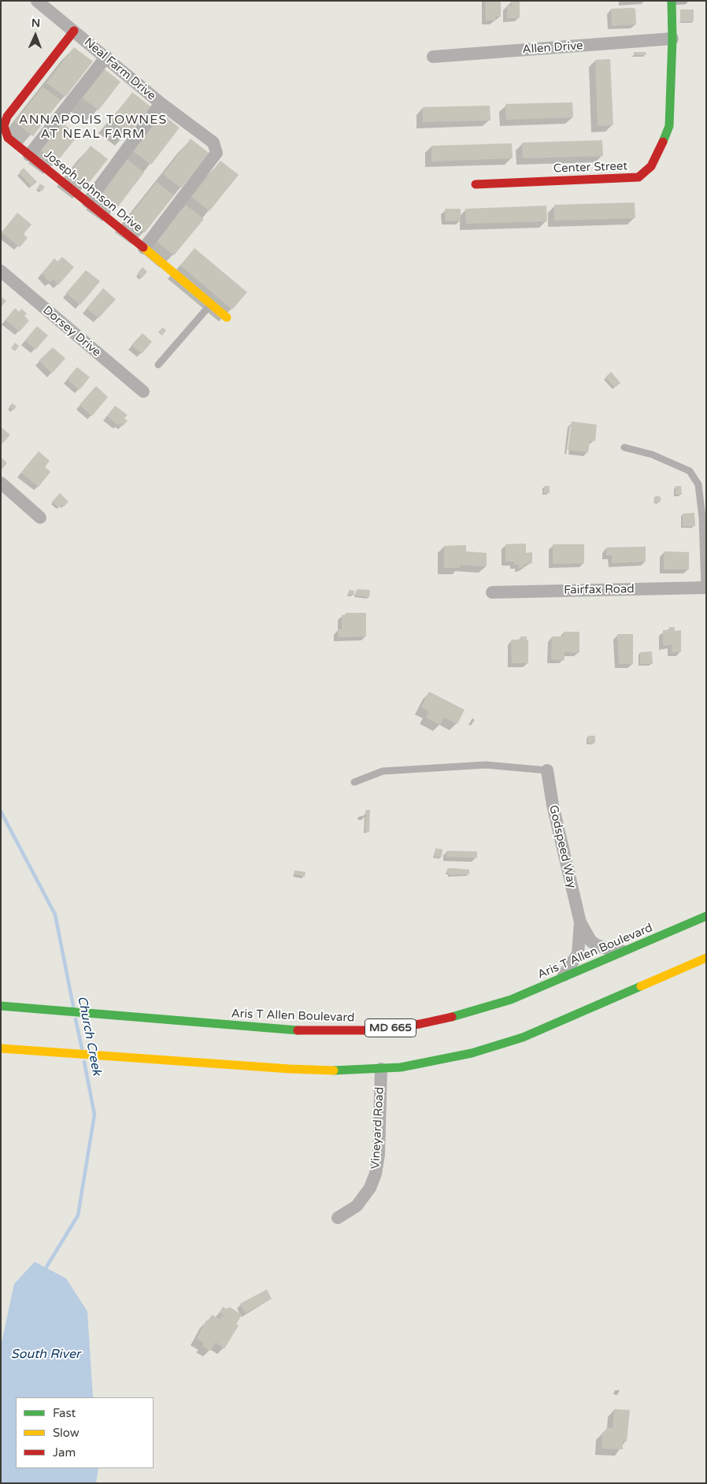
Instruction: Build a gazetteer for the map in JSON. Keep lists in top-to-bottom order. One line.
{"streets":{"main road":["Center Street","Joseph Johnson Drive","Aris T Allen Boulevard","MD 665"],"street":["Allen Drive","Neal Farm Drive","Dorsey Drive","Fairfax Road","Godspeed Way","Vineyard Road"]},"crossings":[["Allen Drive","Center Street"],["Neal Farm Drive","Joseph Johnson Drive"],["Godspeed Way","Aris T Allen Boulevard"]],"districts":["ANNAPOLIS TOWNES AT NEAL FARM"],"water":["Church Creek","South River"],"legend":["Fast","Slow","Jam"],"north":"top"}
